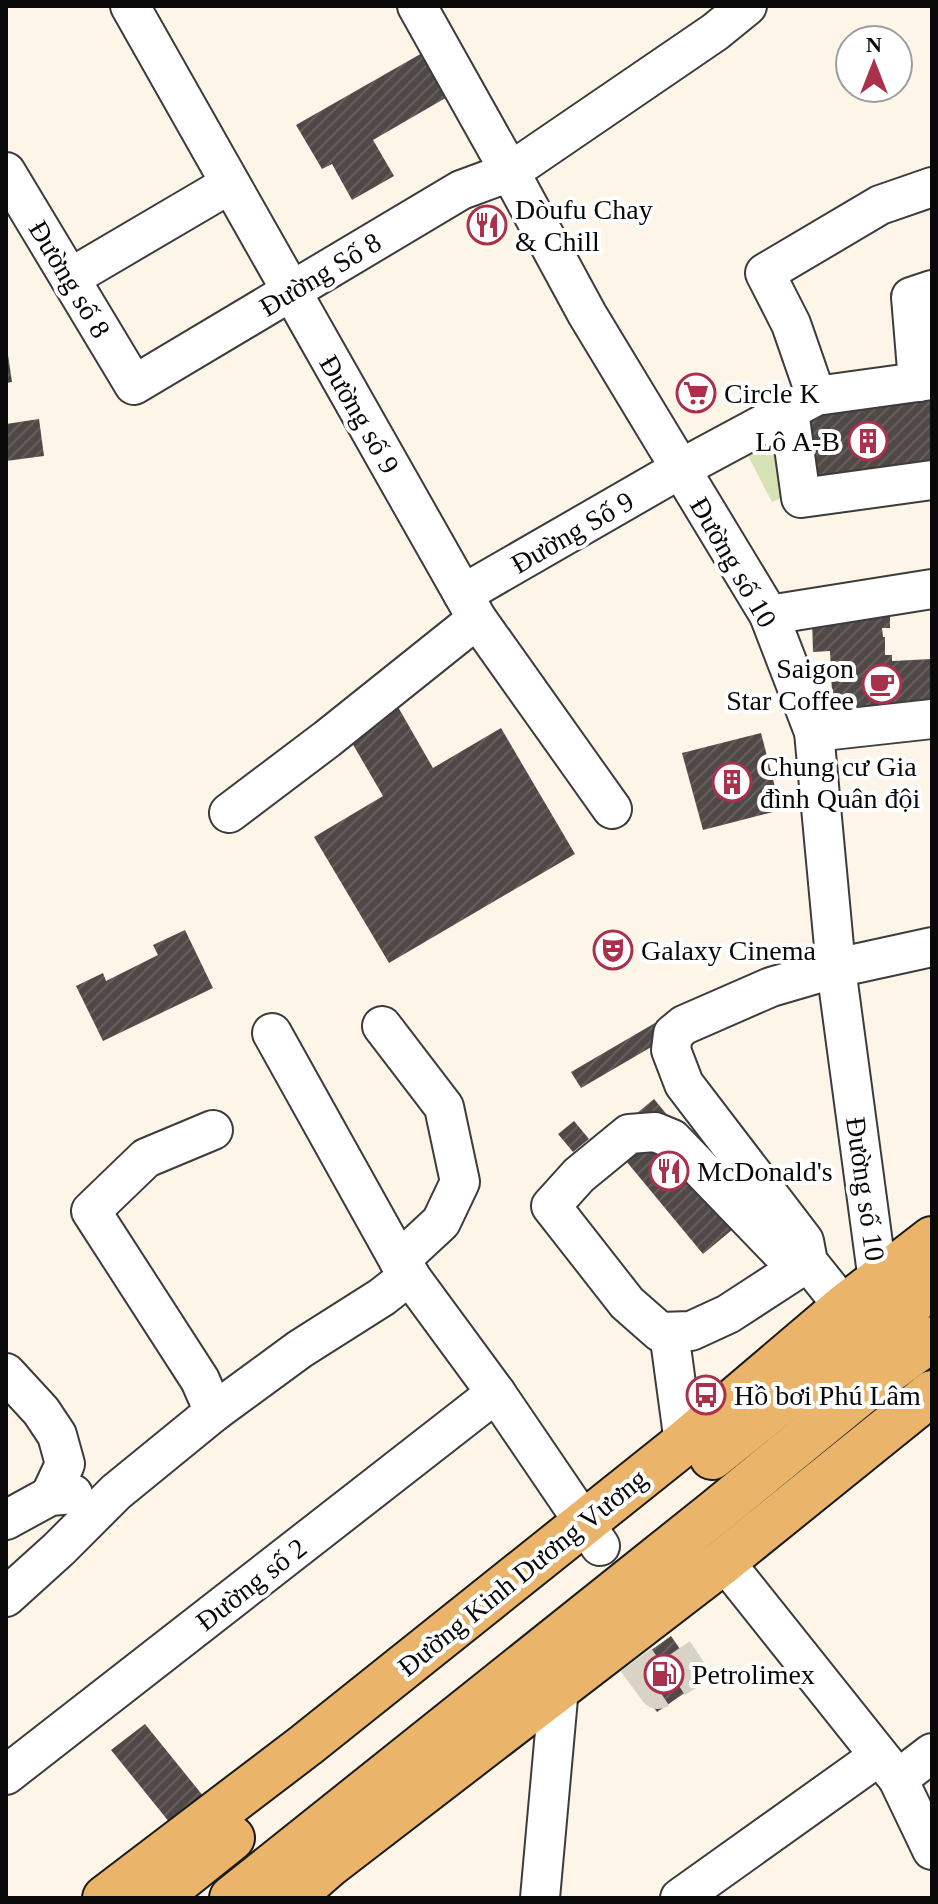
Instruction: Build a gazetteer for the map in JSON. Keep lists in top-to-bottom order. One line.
{"streets":{"main road":["Đường Kinh Dương Vương"],"street":["Đường Số 8","Đường số 8","Đường số 9","Đường Số 9","Đường số 10","Đường số 2"]},"crossings":[["Đường Số 8","Đường số 8"],["Đường Số 8","Đường số 9"],["Đường Số 8","Đường số 10"],["Đường số 9","Đường Số 9"],["Đường Số 9","Đường số 10"],["Đường số 10","Đường Kinh Dương Vương"]],"places":{"restaurant":["Dòufu Chay & Chill","McDonald's"],"supermarket":["Circle K"],"building":["Lô A-B","Chung cư Gia đình Quân đội"],"cafe":["Saigon Star Coffee"],"theatre":["Galaxy Cinema"],"bus stop":["Hồ bơi Phú Lâm"],"fuel station":["Petrolimex"]},"north":"top"}
